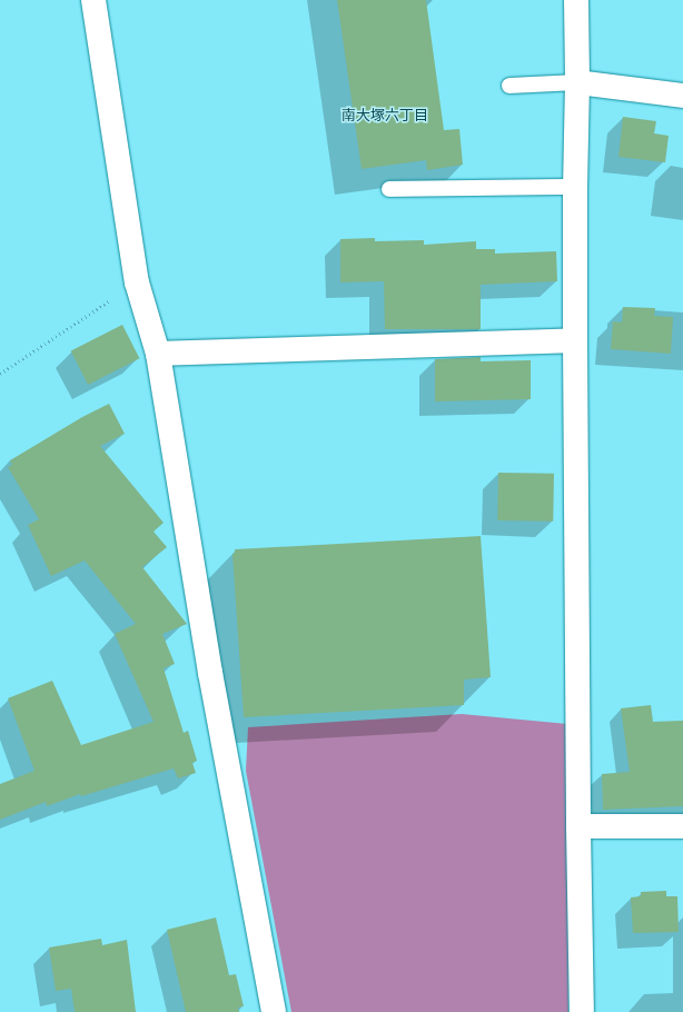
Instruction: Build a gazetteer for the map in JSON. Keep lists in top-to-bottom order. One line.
{"districts":["南大塚六丁目"]}
